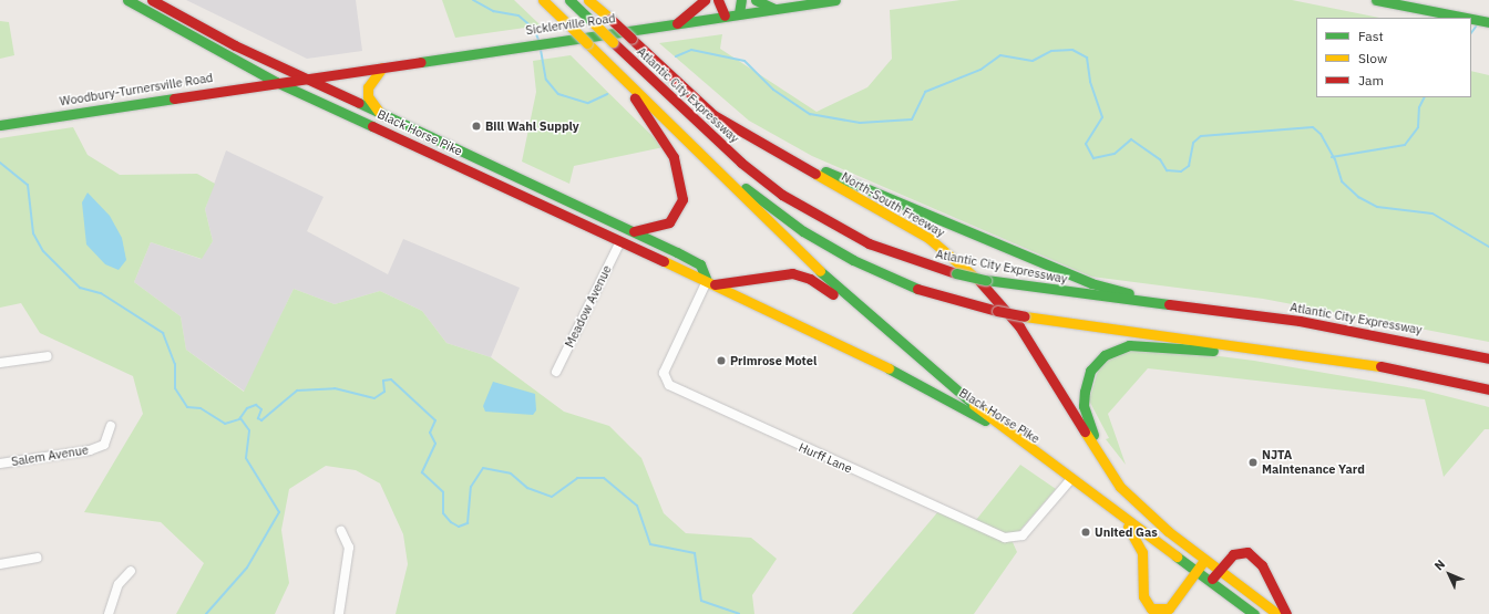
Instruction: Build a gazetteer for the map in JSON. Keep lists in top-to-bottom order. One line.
{"streets":{"main road":["Sicklerville Road","Woodbury-Turnersville Road","Atlantic City Expressway","Black Horse Pike","North-South Freeway"],"street":["Meadow Avenue","Salem Avenue","Hurff Lane"]},"crossings":[["Sicklerville Road","Woodbury-Turnersville Road"],["Sicklerville Road","Black Horse Pike"],["Woodbury-Turnersville Road","Black Horse Pike"],["Black Horse Pike","Meadow Avenue"],["Black Horse Pike","Hurff Lane"]],"places":["Bill Wahl Supply","Primrose Motel","NJTA Maintenance Yard","United Gas"],"legend":["Fast","Slow","Jam"],"north":"top left"}
